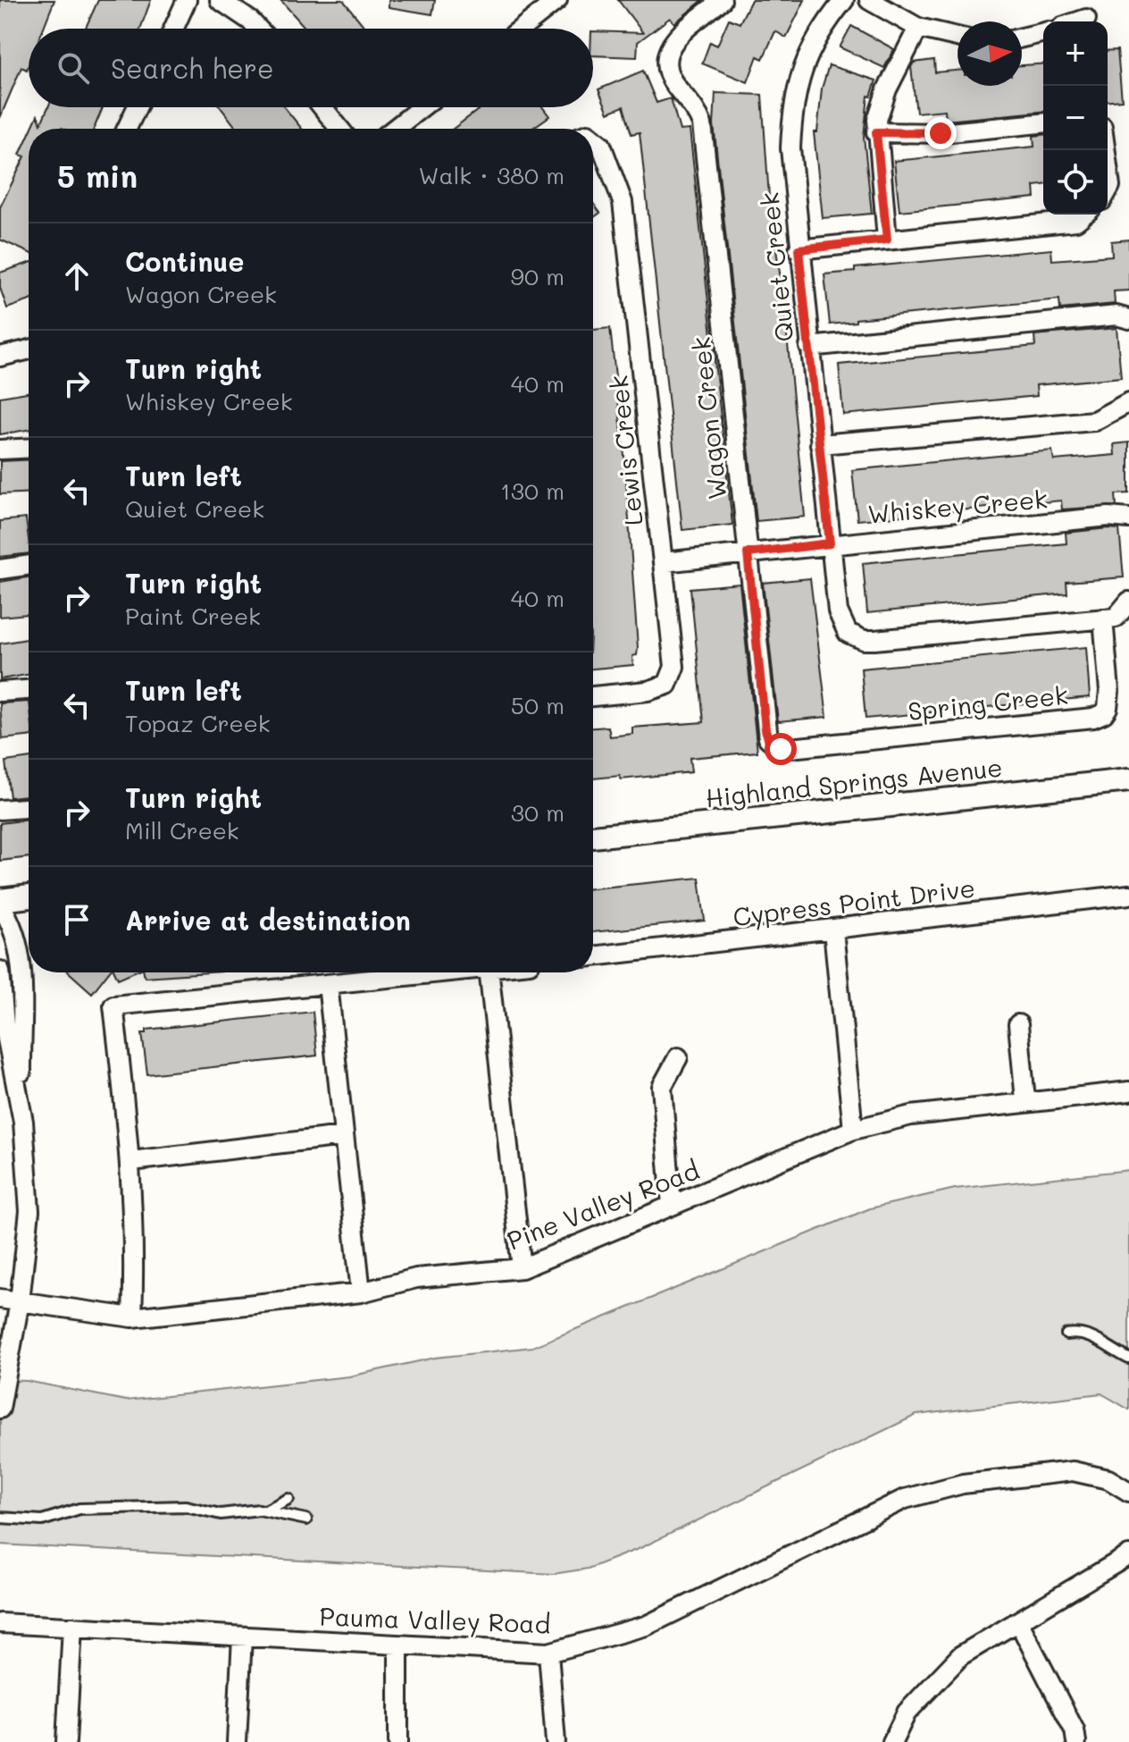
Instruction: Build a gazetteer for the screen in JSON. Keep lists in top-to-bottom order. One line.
{"streets":{"street":["Quiet Creek","Wagon Creek","Lewis Creek","Whiskey Creek","Spring Creek","Highland Springs Avenue","Cypress Point Drive","Pine Valley Road","Pauma Valley Road"]},"crossings":[["Quiet Creek","Whiskey Creek"],["Quiet Creek","Spring Creek"],["Wagon Creek","Whiskey Creek"],["Wagon Creek","Spring Creek"],["Lewis Creek","Whiskey Creek"]],"north":"right","page":{"map_buttons":["+","−"],"search":"Search here","heading":["5 min","Walk · 380 m"],"list":[["Continue","Wagon Creek","90 m"],["Turn right","Whiskey Creek","40 m"],["Turn left","Quiet Creek","130 m"],["Turn right","Paint Creek","40 m"],["Turn left","Topaz Creek","50 m"],["Turn right","Mill Creek","30 m"],"Arrive at destination"]}}
